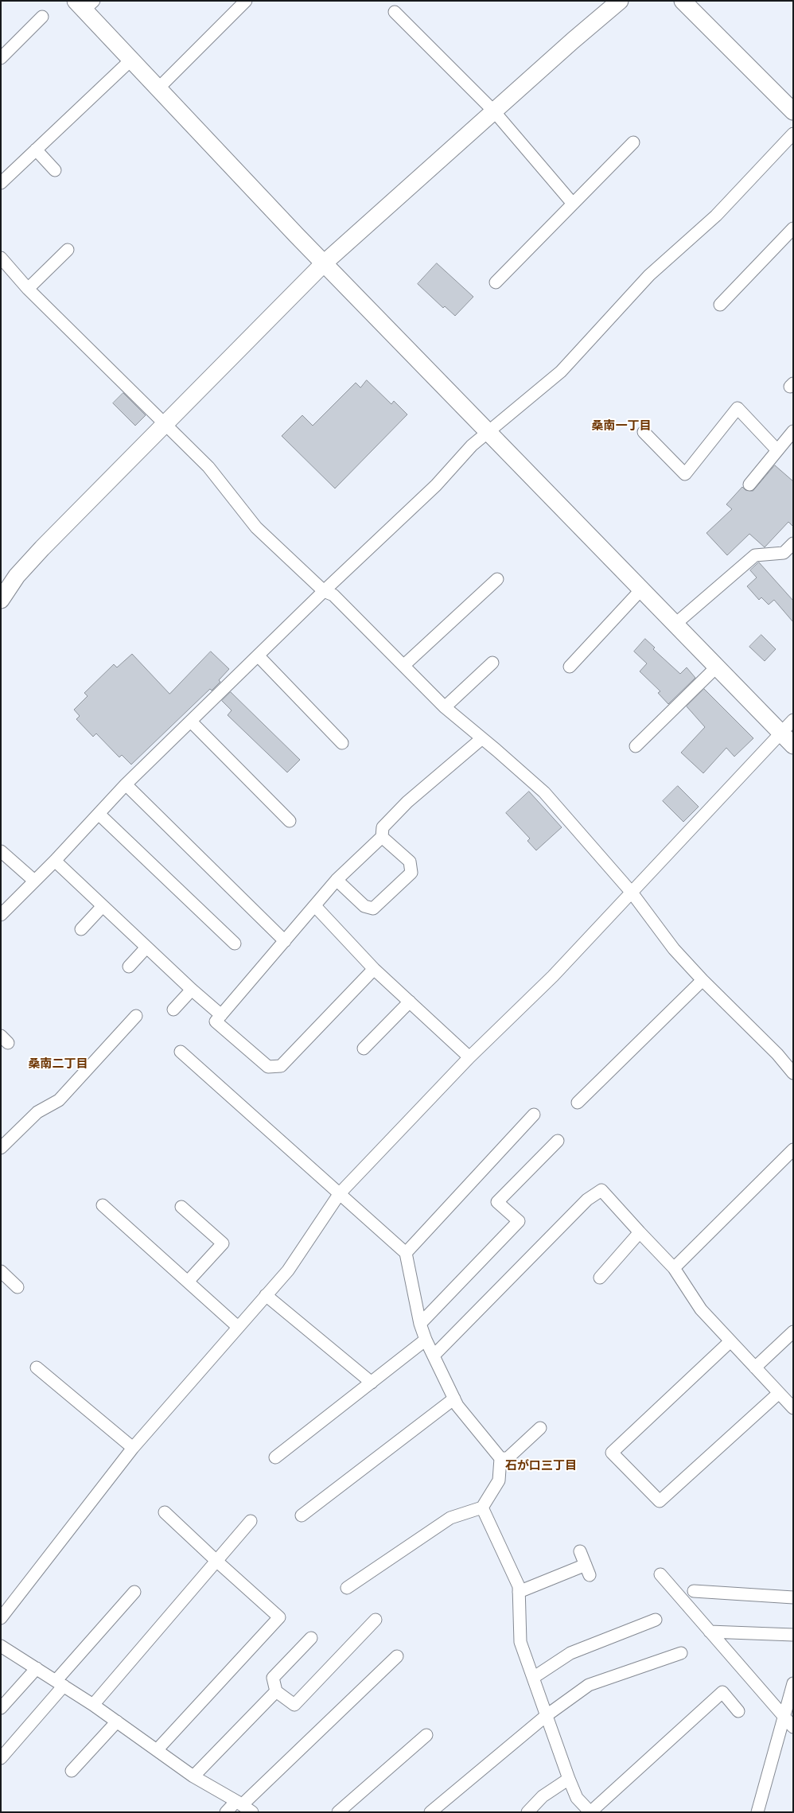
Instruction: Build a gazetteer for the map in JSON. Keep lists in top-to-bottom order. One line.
{"districts":["桑南一丁目","桑南二丁目","石が口三丁目"]}
